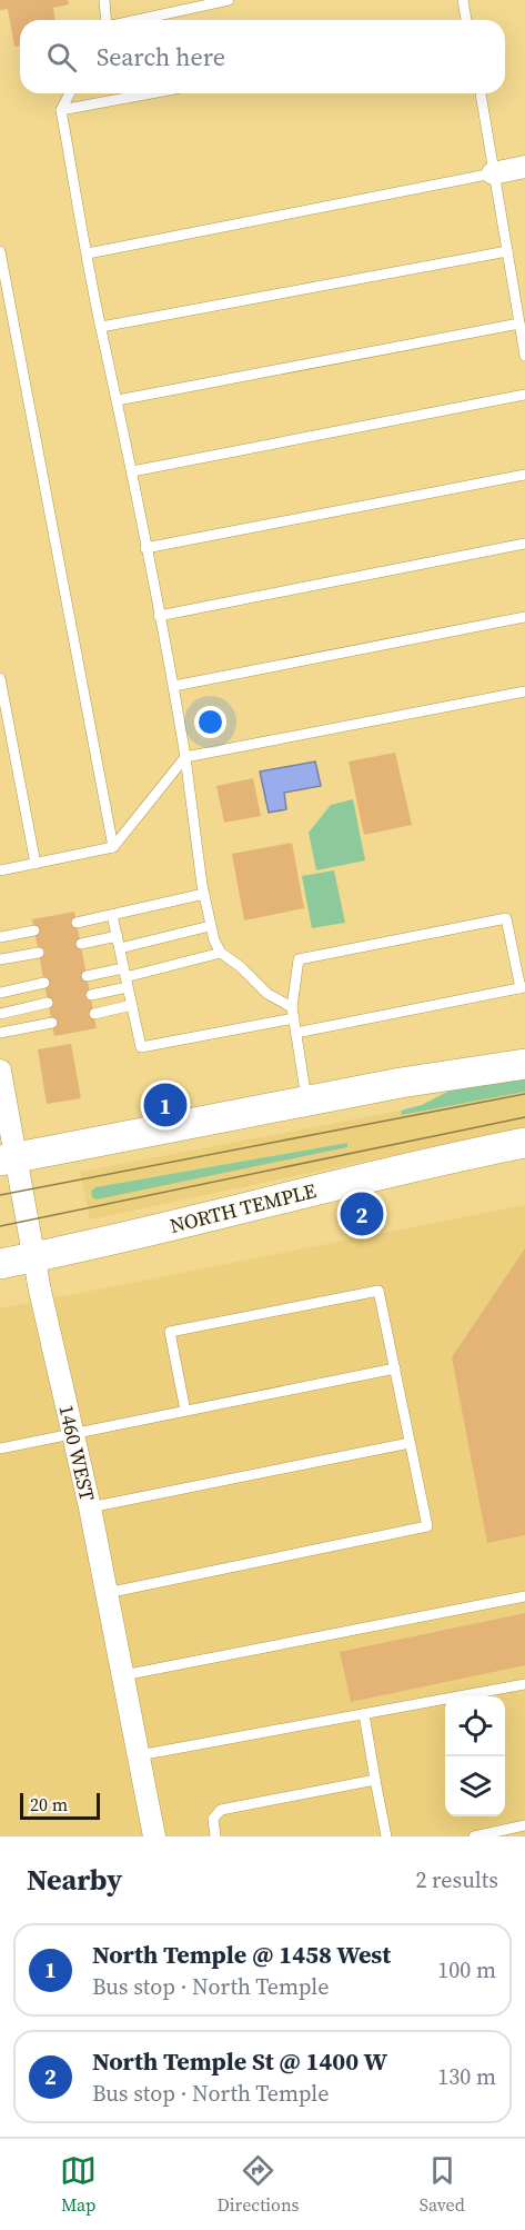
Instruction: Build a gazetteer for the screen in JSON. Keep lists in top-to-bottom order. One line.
{"streets":{"main road":["NORTH TEMPLE"],"street":["1460 WEST"]},"crossings":[["NORTH TEMPLE","1460 WEST"]],"scale_bar":"20 m","page":{"search":"Search here","pins":["1","2"],"scale":"20 m","heading":["Nearby","2 results"],"list":[{"mark":"1","name":"North Temple @ 1458 West","note":"Bus stop · North Temple","value":"100 m"},{"mark":"2","name":"North Temple St @ 1400 W","note":"Bus stop · North Temple","value":"130 m"}],"nav":["Map","Directions","Saved"]}}
